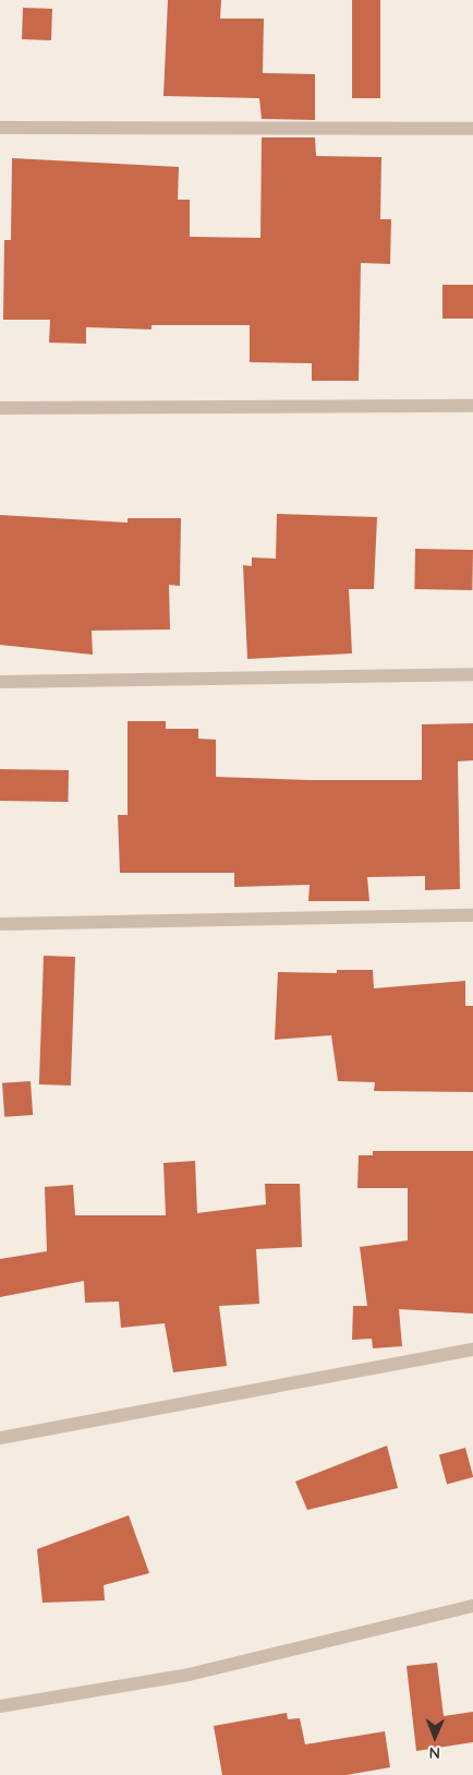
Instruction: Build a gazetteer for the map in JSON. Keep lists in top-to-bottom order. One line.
{"north":"bottom"}
